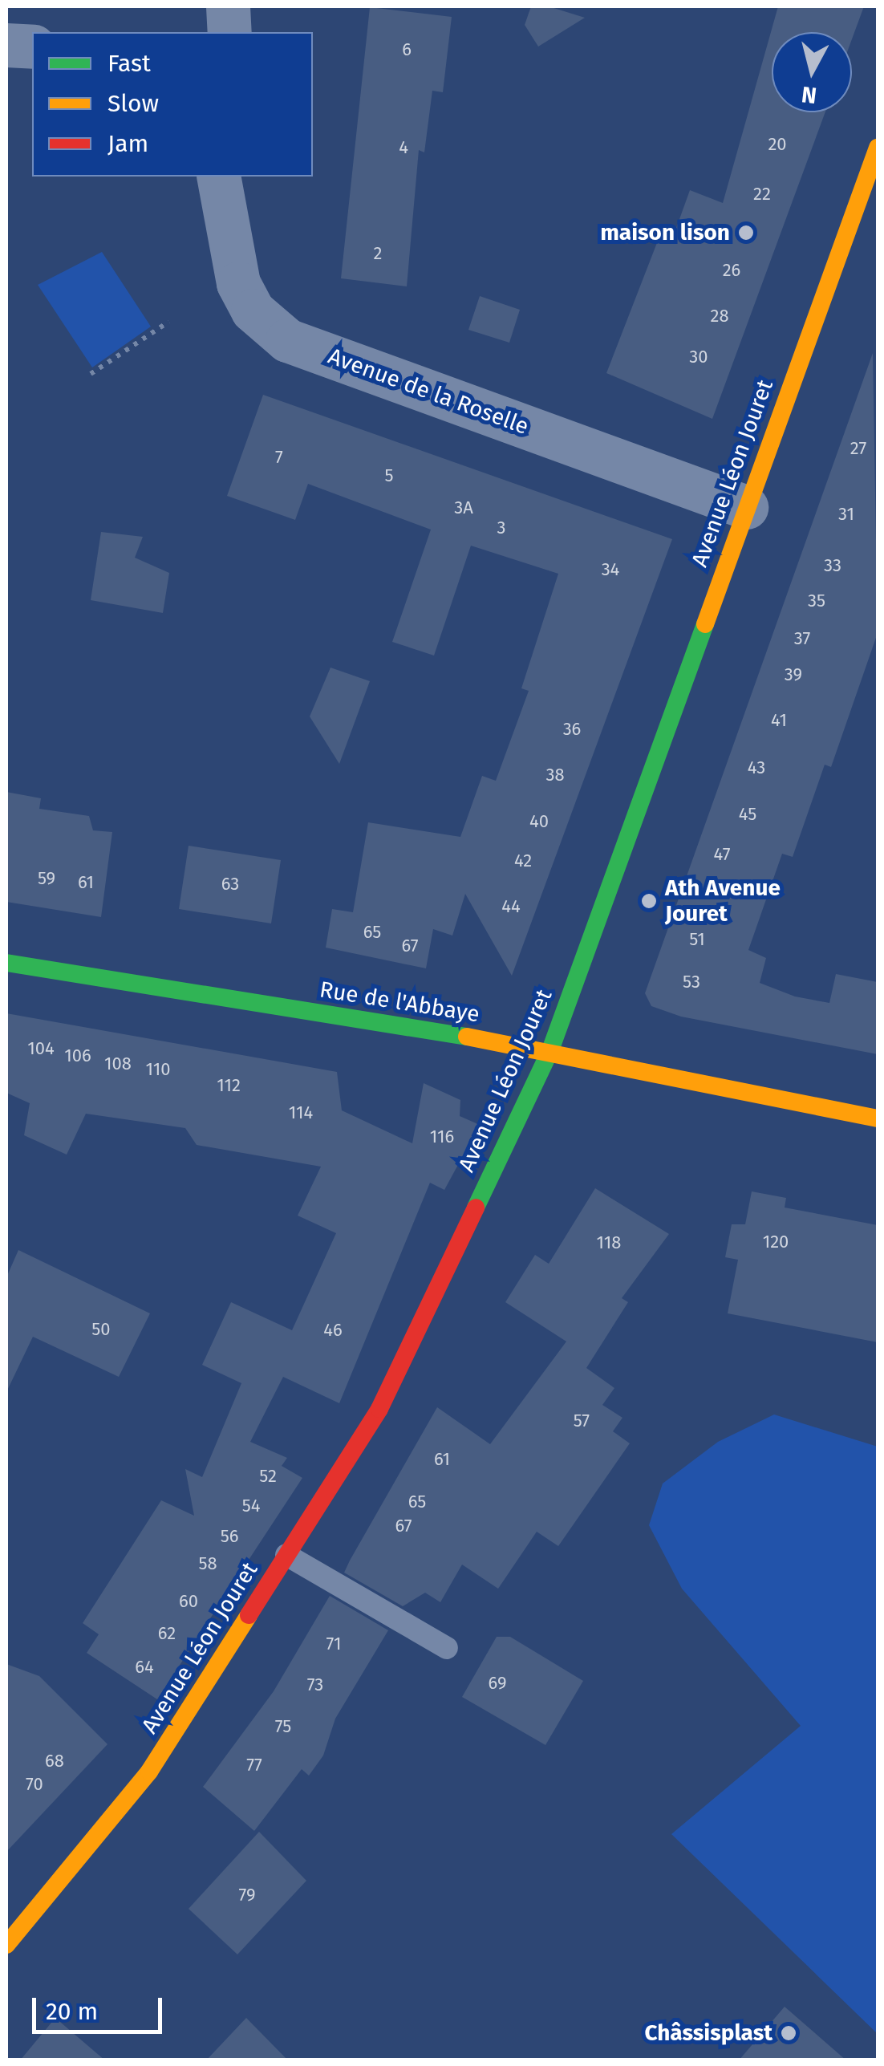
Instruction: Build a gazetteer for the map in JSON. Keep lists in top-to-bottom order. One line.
{"streets":{"street":["Avenue de la Roselle","Avenue Léon Jouret","Rue de l'Abbaye"]},"crossings":[["Avenue de la Roselle","Avenue Léon Jouret"],["Avenue Léon Jouret","Rue de l'Abbaye"]],"places":["maison lison","Ath Avenue Jouret","Châssisplast"],"house_numbers":["6","20","4","22","2","26","28","30","27","7","5","3A","31","3","33","34","35","37","39","41","36","43","38","45","40","47","42","59","61","63","44","65","51","67","53","104","106","108","110","112","114","116","120","118","50","46","57","61","52","65","54","67","56","58","60","62","71","64","69","73","75","68","77","70","79"],"legend":["Fast","Slow","Jam"],"scale_bar":"20 m","north":"bottom"}
